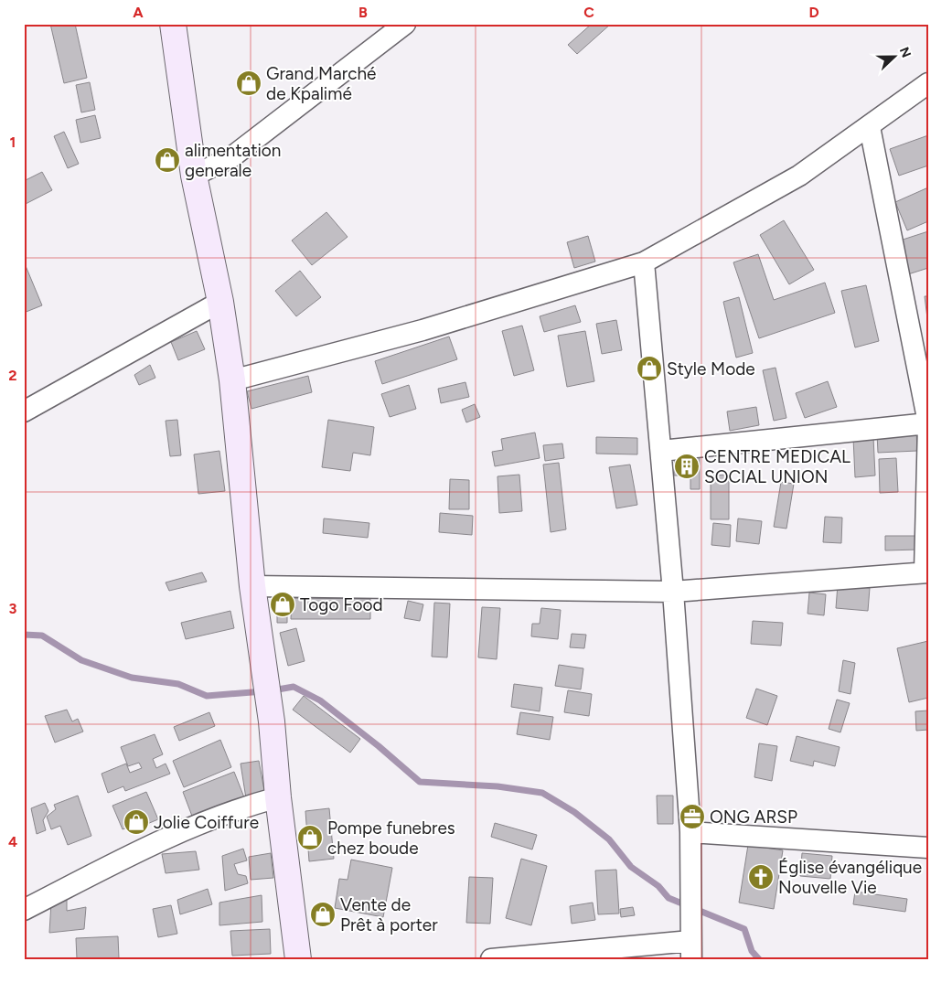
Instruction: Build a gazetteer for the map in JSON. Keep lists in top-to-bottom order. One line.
{"places":{"shop":["Grand Marché de Kpalimé","alimentation generale","Style Mode","Togo Food","Jolie Coiffure","Pompe funebres chez boude","Vente de Prêt à porter"],"building":["CENTRE MEDICAL SOCIAL UNION"],"office":["ONG ARSP"],"church":["Église évangélique Nouvelle Vie"]},"north":"right","grid":{"columns":["A","B","C","D"],"rows":["1","2","3","4"]}}
